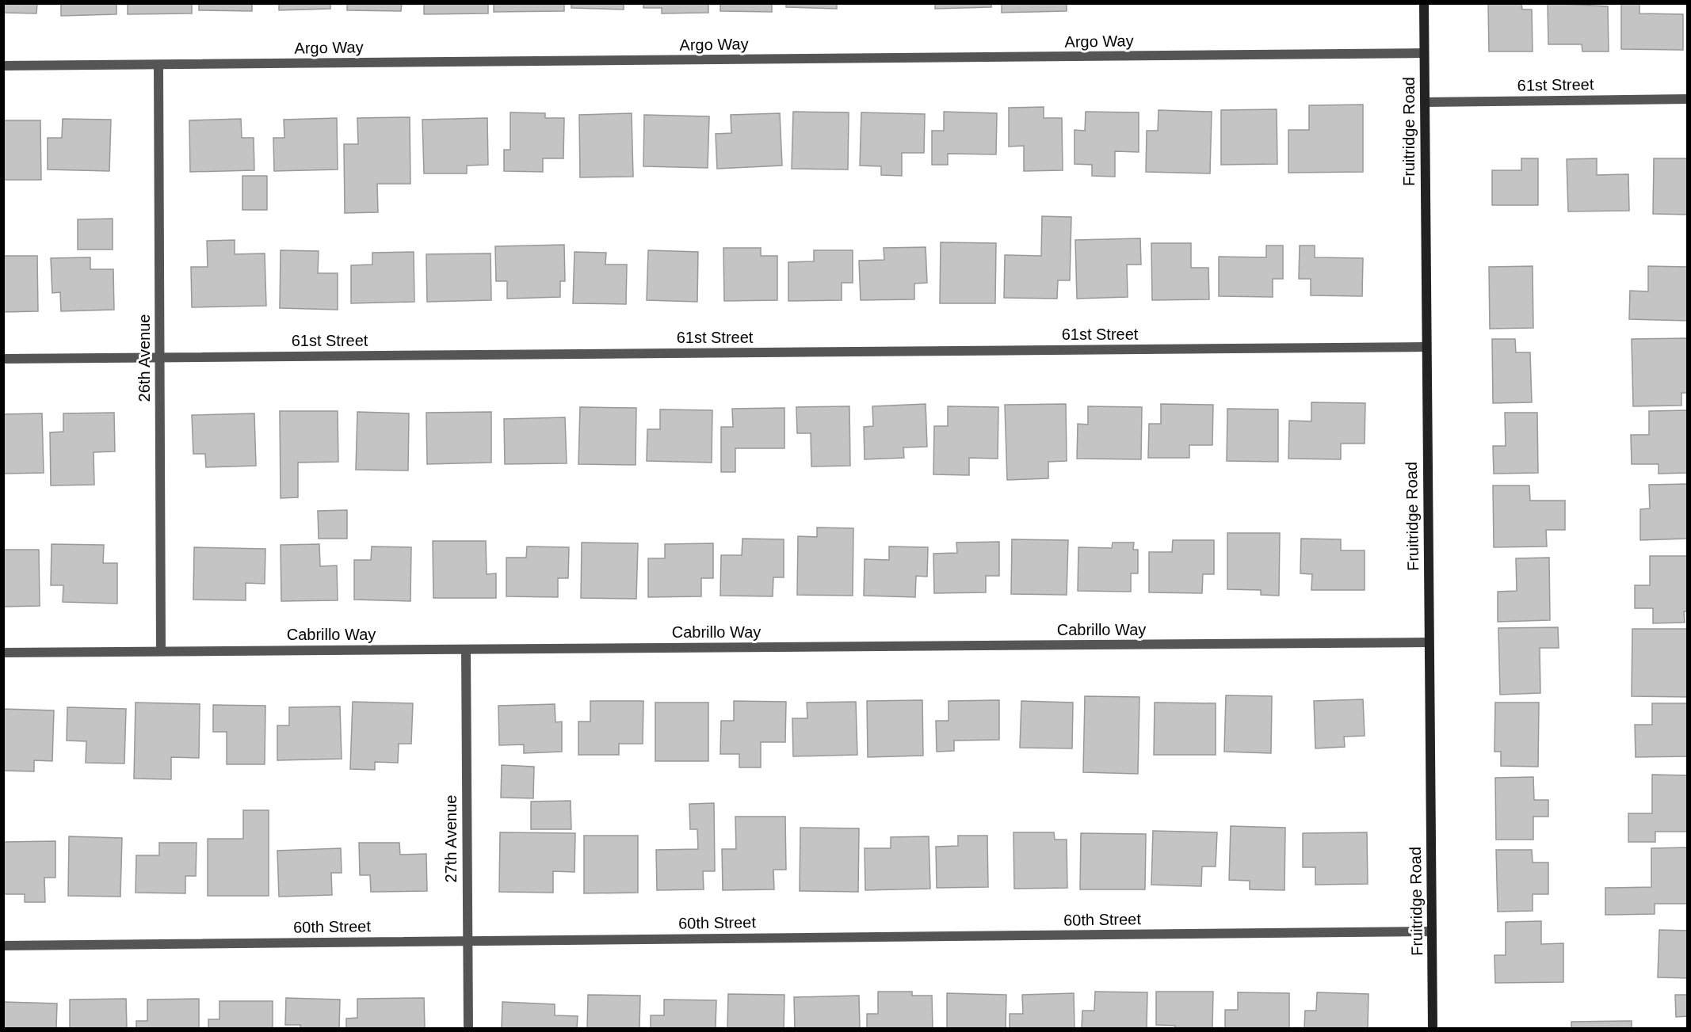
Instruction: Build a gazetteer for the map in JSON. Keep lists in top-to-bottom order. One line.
{"streets":{"main road":["Fruitridge Road"],"street":["Argo Way","61st Street","26th Avenue","Cabrillo Way","27th Avenue","60th Street"]},"crossings":[["Argo Way","Fruitridge Road"],["Argo Way","26th Avenue"],["61st Street","Fruitridge Road"],["61st Street","26th Avenue"],["Fruitridge Road","Cabrillo Way"],["Fruitridge Road","60th Street"],["26th Avenue","Cabrillo Way"],["Cabrillo Way","27th Avenue"],["27th Avenue","60th Street"]]}
